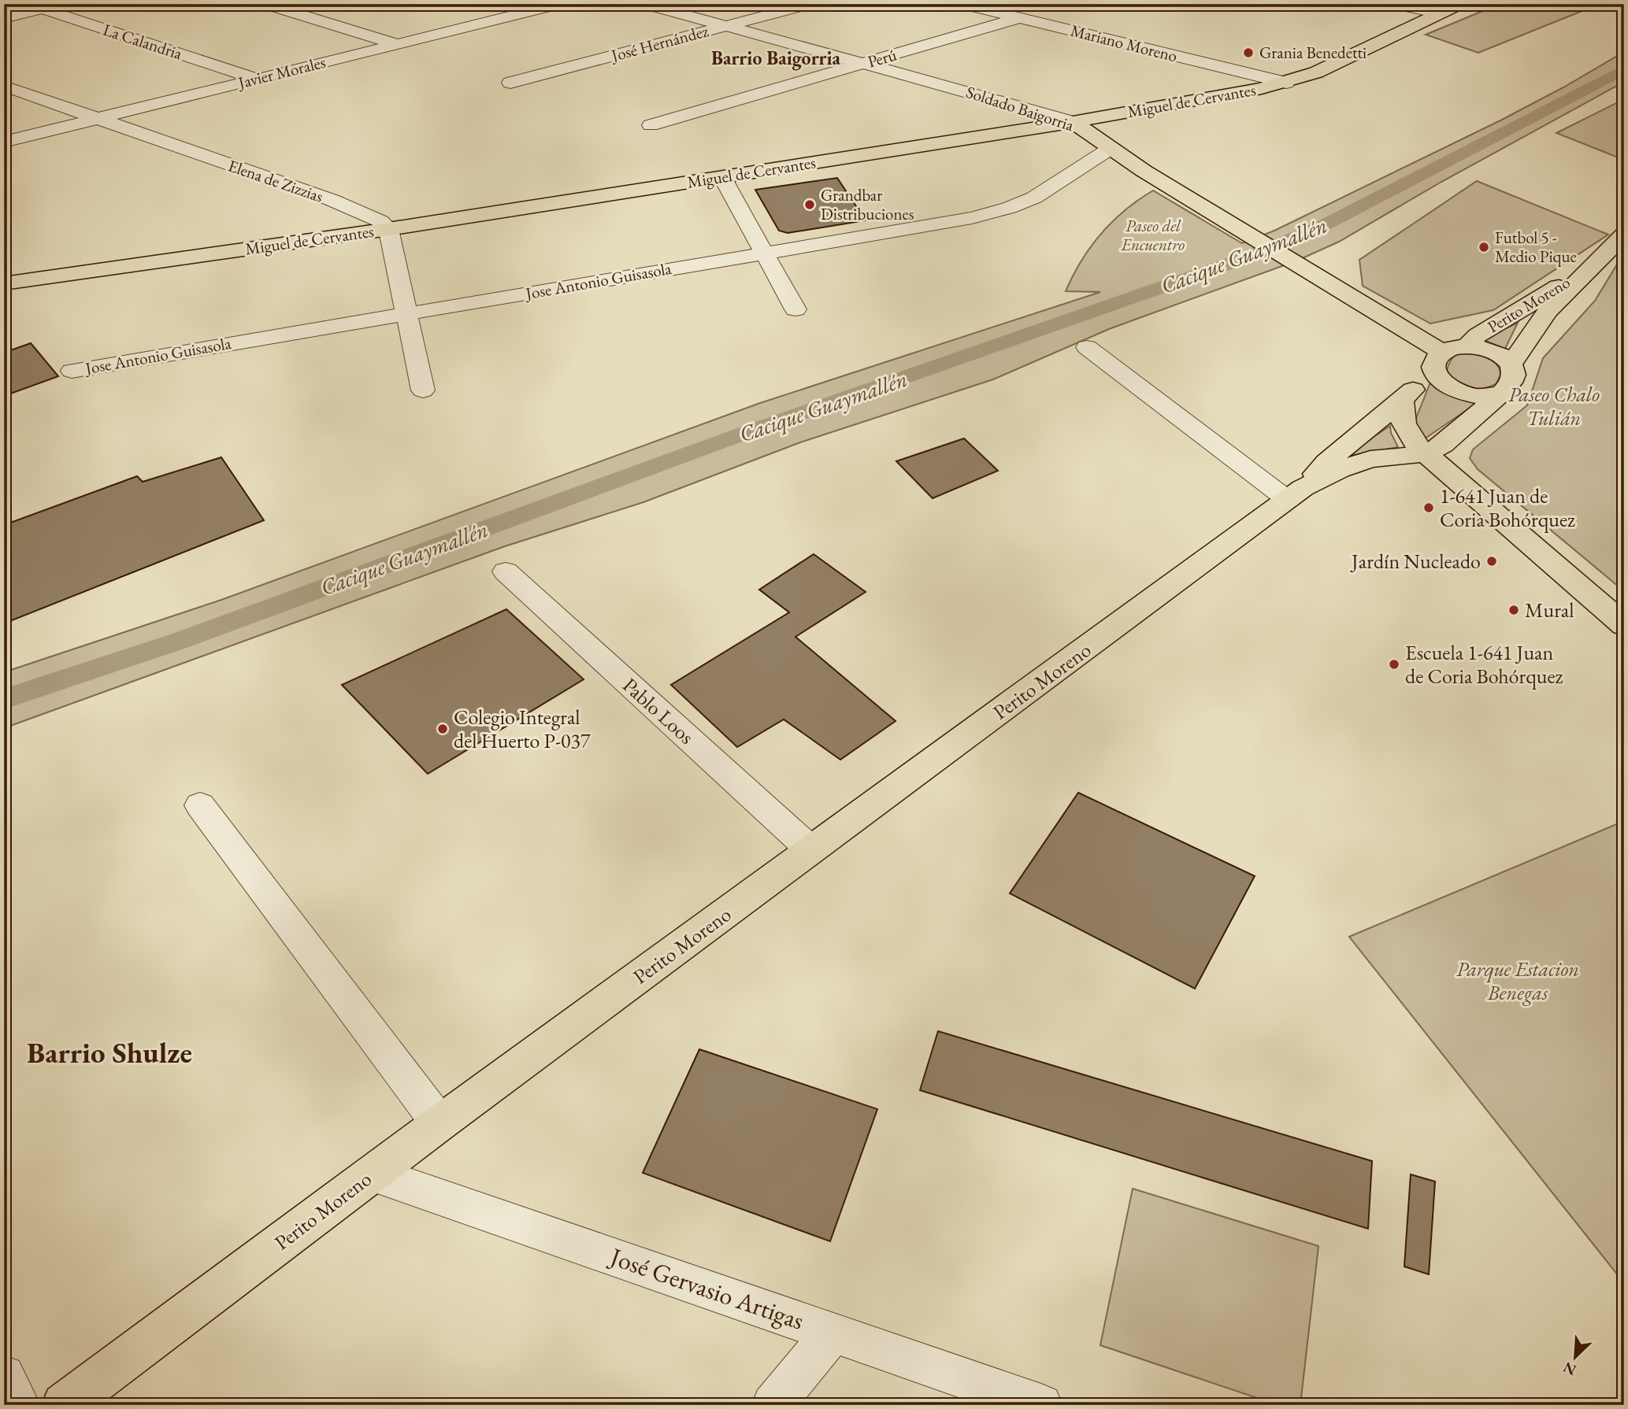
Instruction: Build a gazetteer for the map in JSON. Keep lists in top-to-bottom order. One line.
{"streets":{"main road":["Miguel de Cervantes","Soldado Baigorria","Perito Moreno"],"street":["La Calandria","José Hernández","Mariano Moreno","Perú","Javier Morales","Elena de Zizzias","Jose Antonio Guisasola","Pablo Loos","José Gervasio Artigas"]},"crossings":[["La Calandria","Javier Morales"],["José Hernández","Soldado Baigorria"],["Mariano Moreno","Perú"],["Mariano Moreno","Miguel de Cervantes"],["Perú","Soldado Baigorria"],["Javier Morales","Elena de Zizzias"],["Miguel de Cervantes","Soldado Baigorria"],["Miguel de Cervantes","Elena de Zizzias"],["Soldado Baigorria","Jose Antonio Guisasola"],["Soldado Baigorria","Perito Moreno"],["Perito Moreno","Pablo Loos"],["Perito Moreno","José Gervasio Artigas"]],"districts":["Barrio Baigorria","Barrio Shulze"],"water":["Cacique Guaymallén"],"parks":["Paseo del Encuentro","Paseo Chalo Tulián","Parque Estacion Benegas"],"places":["Grania Benedetti","Grandbar Distribuciones","Futbol 5 - Medio Pique","1-641 Juan de Coria Bohórquez","Jardín Nucleado","Mural","Escuela 1-641 Juan de Coria Bohórquez","Colegio Integral del Huerto P-037"],"north":"bottom left"}
